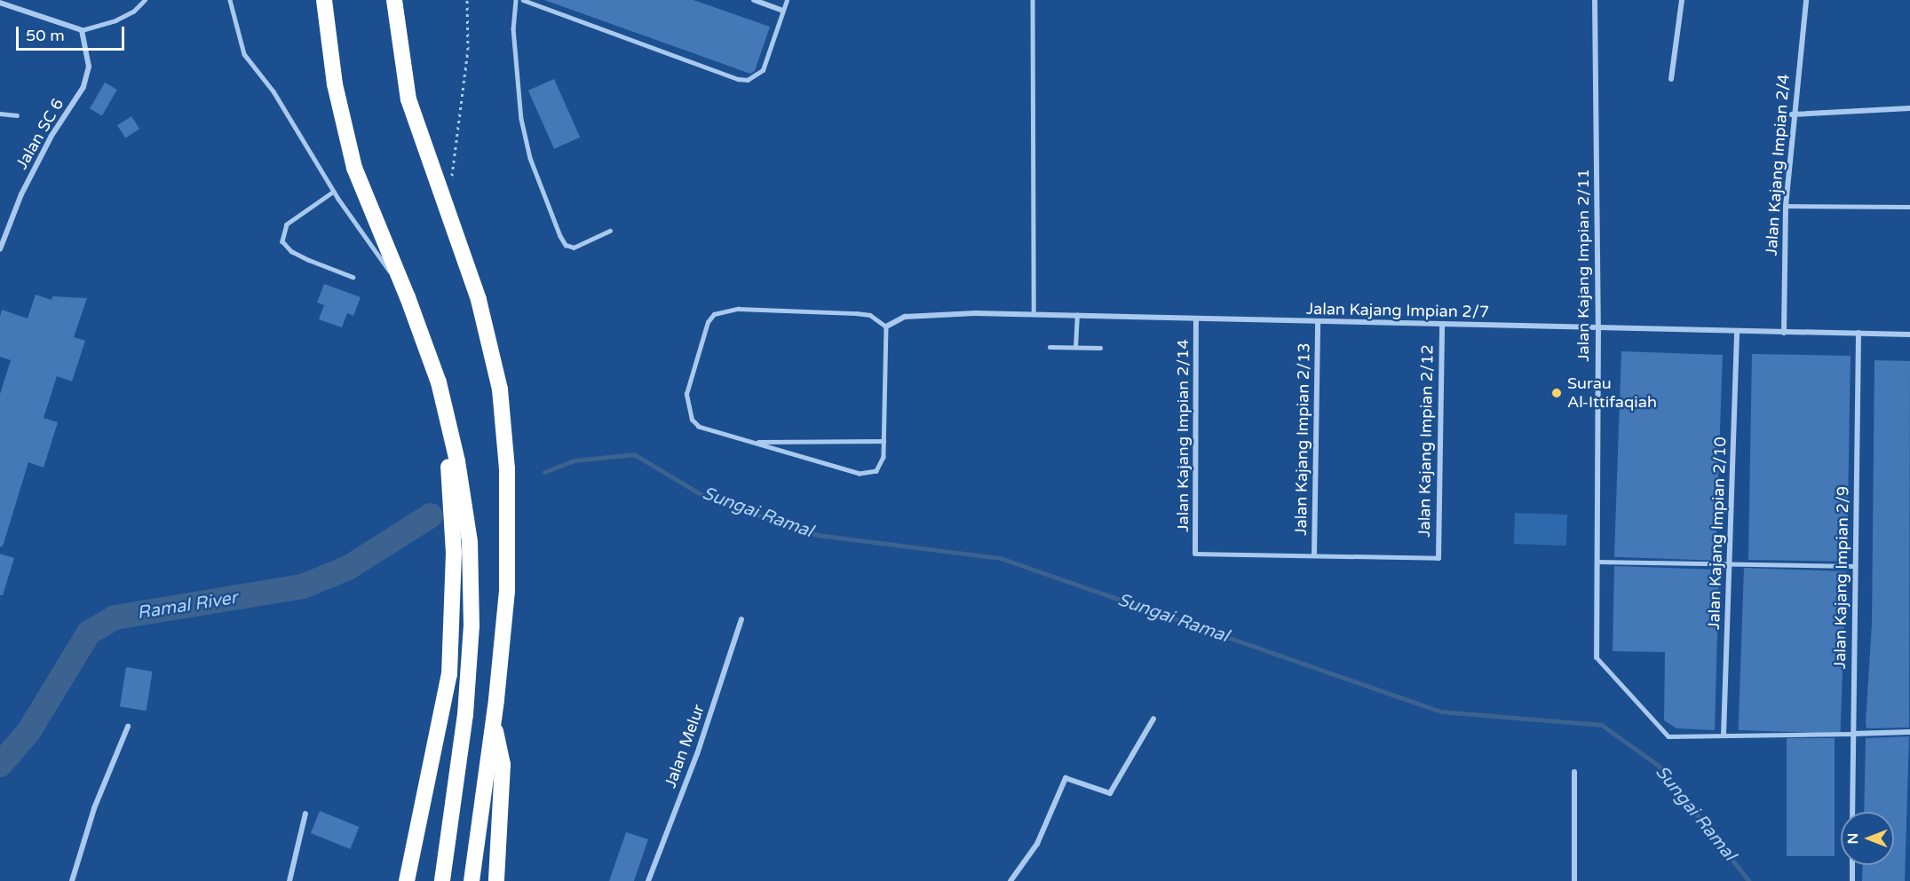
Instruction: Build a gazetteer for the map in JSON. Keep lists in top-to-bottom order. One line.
{"streets":{"street":["Jalan SC 6","Jalan Kajang Impian 2/4","Jalan Kajang Impian 2/11","Jalan Kajang Impian 2/7","Jalan Kajang Impian 2/14","Jalan Kajang Impian 2/13","Jalan Kajang Impian 2/12","Jalan Kajang Impian 2/10","Jalan Kajang Impian 2/9","Jalan Melur"]},"crossings":[["Jalan Kajang Impian 2/4","Jalan Kajang Impian 2/7"],["Jalan Kajang Impian 2/11","Jalan Kajang Impian 2/7"],["Jalan Kajang Impian 2/7","Jalan Kajang Impian 2/14"],["Jalan Kajang Impian 2/7","Jalan Kajang Impian 2/13"],["Jalan Kajang Impian 2/7","Jalan Kajang Impian 2/12"],["Jalan Kajang Impian 2/7","Jalan Kajang Impian 2/10"],["Jalan Kajang Impian 2/7","Jalan Kajang Impian 2/9"]],"water":["Sungai Ramal","Ramal River"],"places":["Surau Al-Ittifaqiah"],"scale_bar":"50 m","north":"left"}
